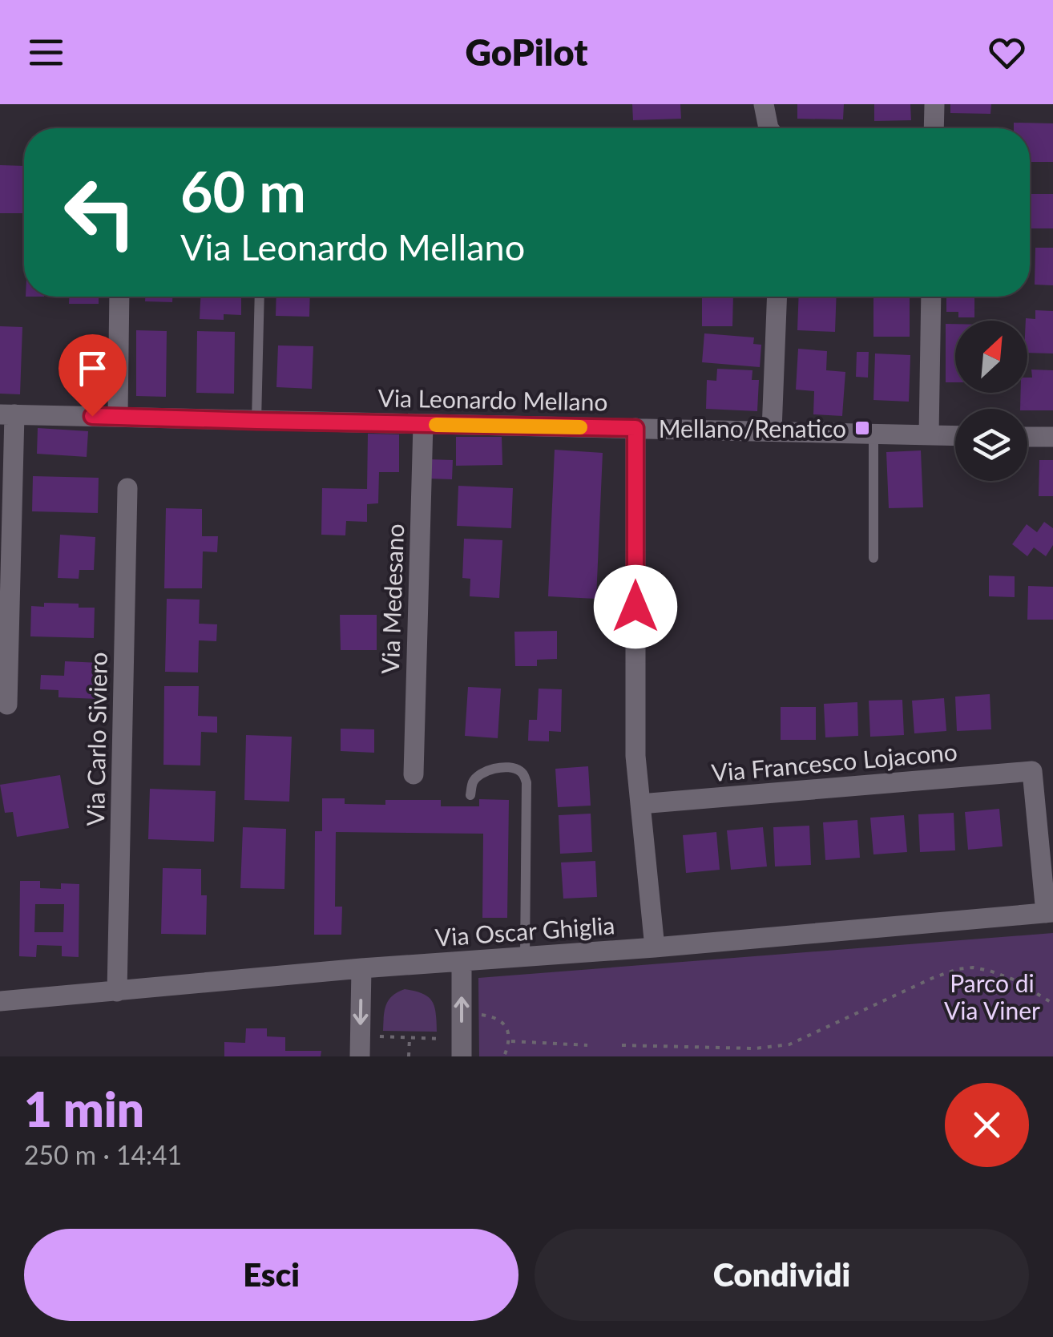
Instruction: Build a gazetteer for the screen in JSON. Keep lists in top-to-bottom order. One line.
{"streets":{"street":["Via Leonardo Mellano","Via Medesano","Via Carlo Siviero","Via Francesco Lojacono","Via Oscar Ghiglia"]},"crossings":[["Via Leonardo Mellano","Via Medesano"],["Via Carlo Siviero","Via Oscar Ghiglia"],["Via Francesco Lojacono","Via Oscar Ghiglia"]],"parks":["Parco di Via Viner"],"places":{"transit":["Mellano/Renatico"]},"north":"top right","page":{"header":"GoPilot","turn":["60 m","Via Leonardo Mellano"],"heading":["1 min","250 m · 14:41"],"buttons":["Esci","Condividi"]}}
